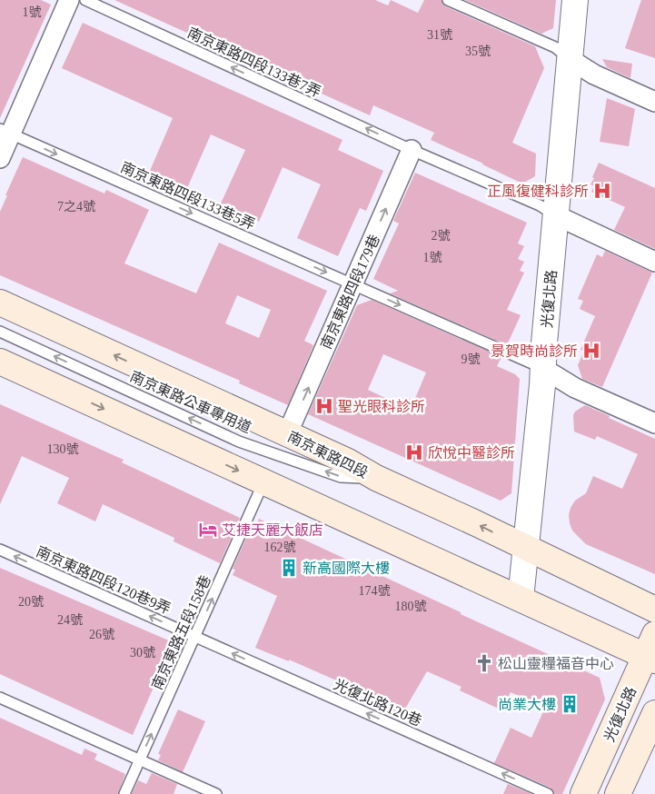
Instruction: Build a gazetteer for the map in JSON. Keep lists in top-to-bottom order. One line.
{"streets":{"main road":["光復北路","南京東路四段"],"street":["南京東路四段179巷"],"lane":["南京東路四段133巷7弄","南京東路四段133巷5弄","南京東路公車專用道","南京東路四段120巷9弄","南京東路五段158巷","光復北路120巷"]},"crossings":[["南京東路四段133巷7弄","南京東路四段179巷"],["南京東路四段133巷7弄","光復北路"],["南京東路四段133巷5弄","南京東路四段179巷"],["南京東路四段133巷5弄","光復北路"],["南京東路四段179巷","南京東路四段"],["光復北路","南京東路四段"],["南京東路公車專用道","南京東路四段"],["南京東路四段120巷9弄","南京東路五段158巷"],["南京東路四段120巷9弄","光復北路120巷"],["南京東路五段158巷","光復北路120巷"]],"one_way":["南京東路四段133巷7弄","南京東路四段133巷5弄","南京東路四段179巷","南京東路公車專用道","南京東路四段120巷9弄","南京東路五段158巷","光復北路120巷"],"places":{"hospital":["正風復健科診所","景賀時尚診所","聖光眼科診所","欣悅中醫診所"],"hotel":["艾捷天麗大飯店"],"building":["新高國際大樓","尚業大樓"],"church":["松山靈糧福音中心"]},"house_numbers":["1號","31號","35號","7之4號","2號","1號","9號","130號","162號","174號","20號","180號","24號","26號","30號"]}
